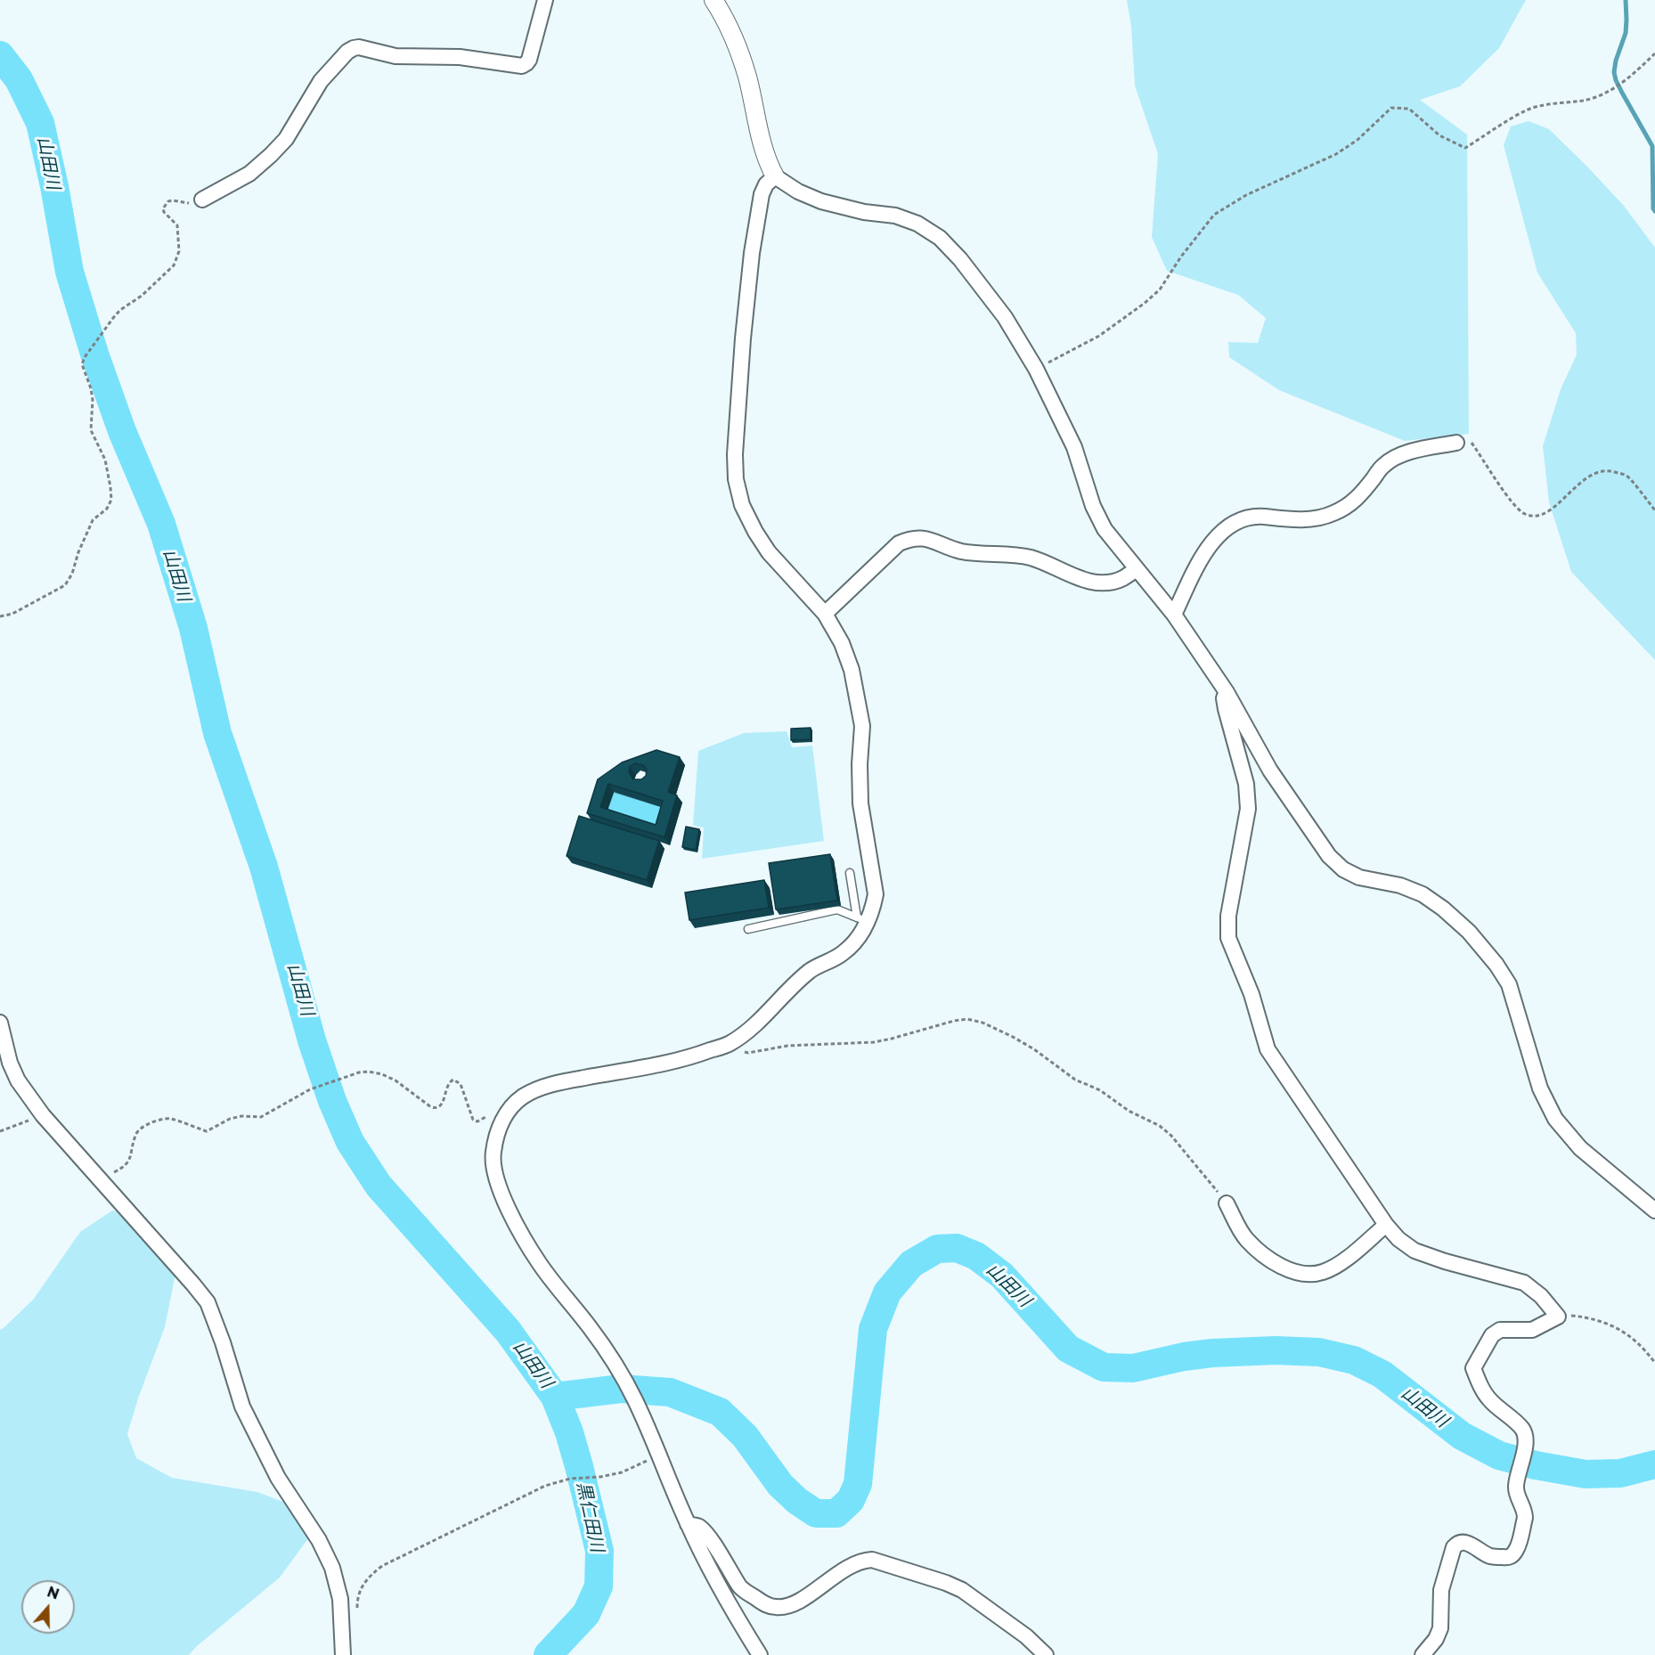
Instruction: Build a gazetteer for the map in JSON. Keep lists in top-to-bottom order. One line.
{"water":["山田川","黒仁田川"],"north":"top"}
